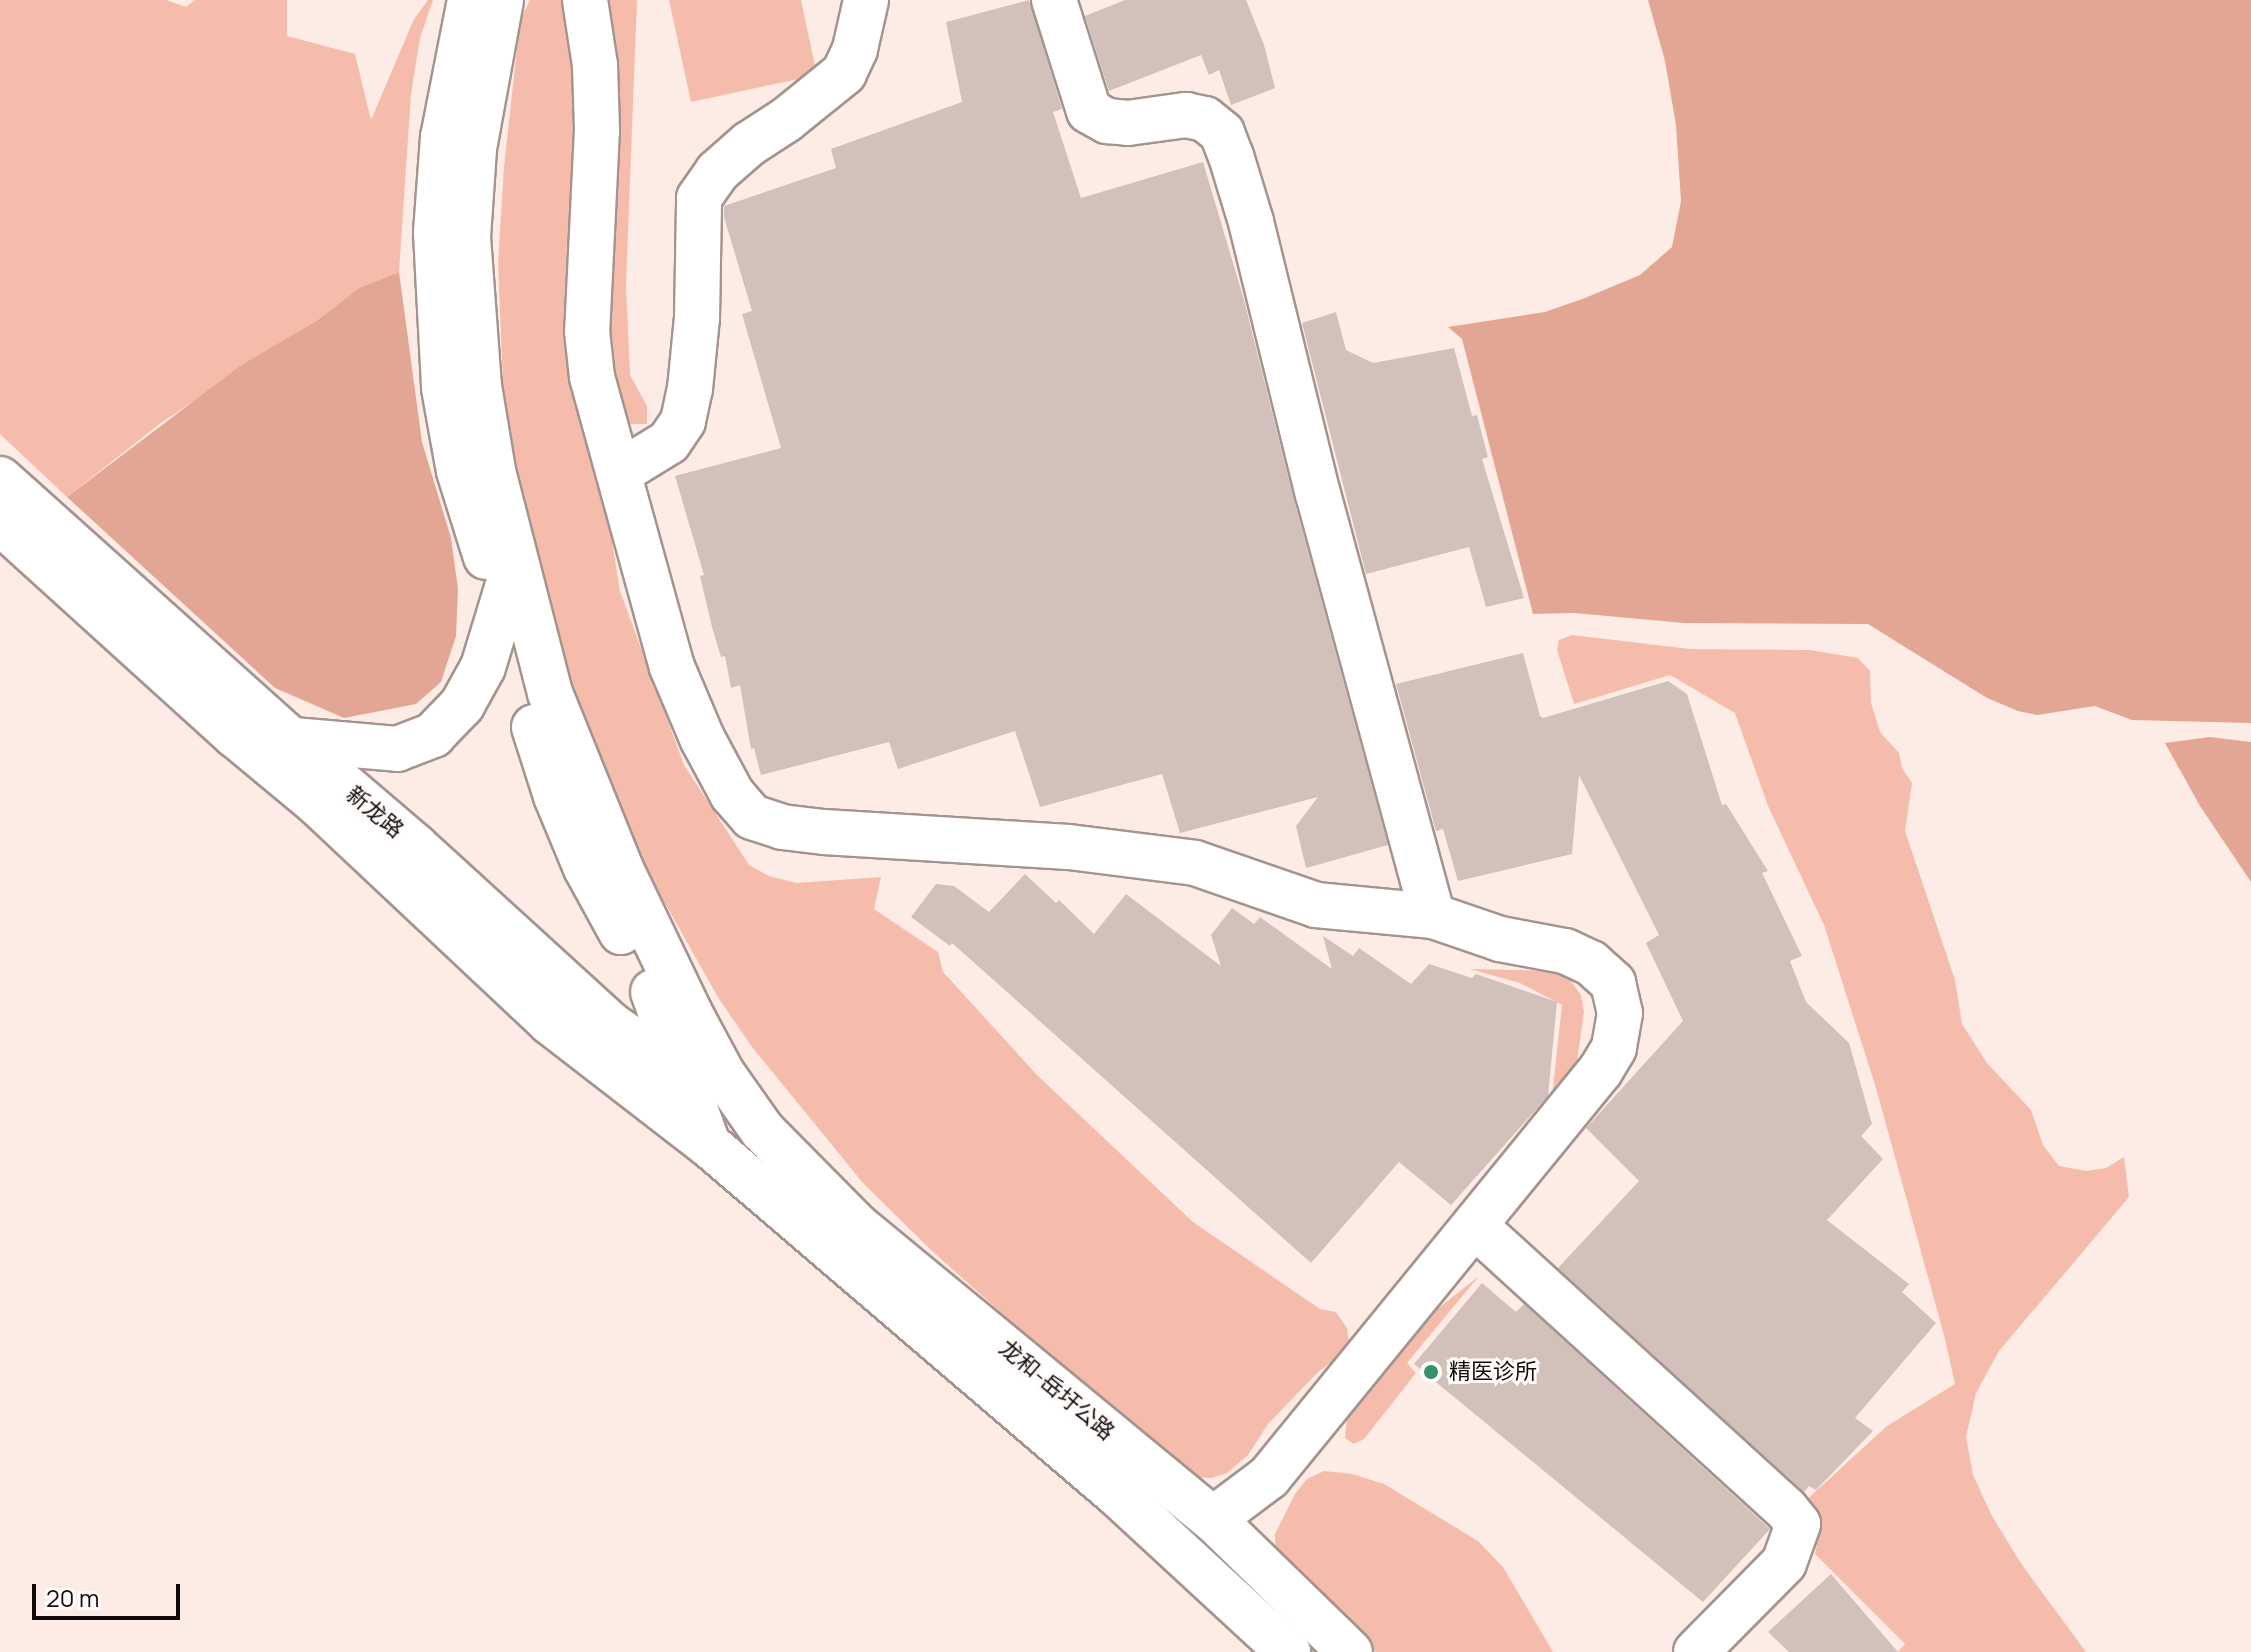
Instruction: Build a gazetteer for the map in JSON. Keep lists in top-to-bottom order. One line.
{"streets":{"main road":["新龙路","龙和-岳圩公路"]},"crossings":[["新龙路","龙和-岳圩公路"]],"places":["精医诊所"],"scale_bar":"20 m"}
